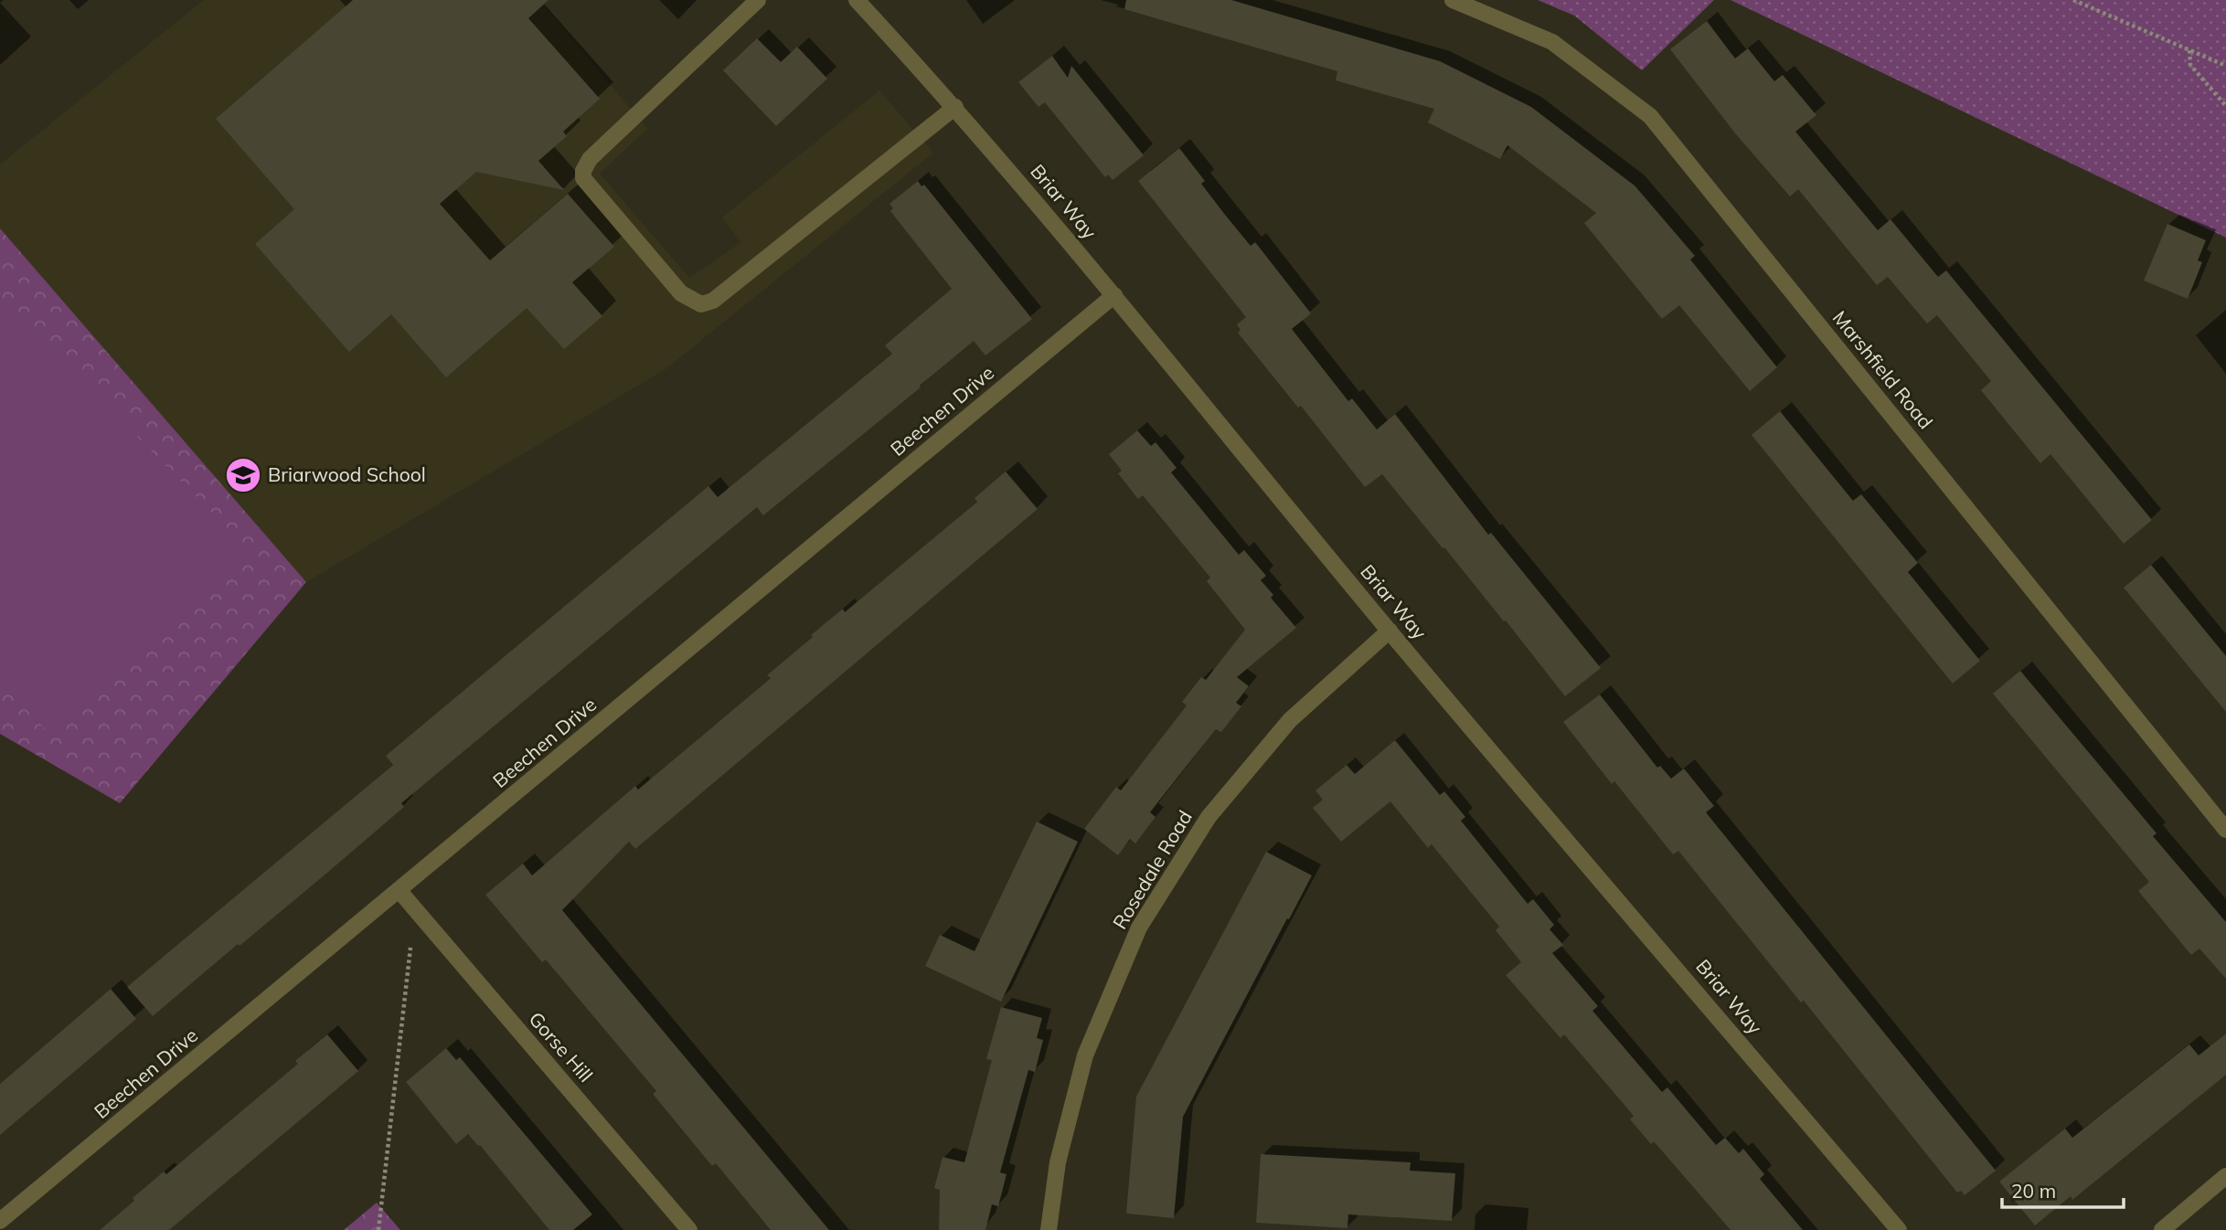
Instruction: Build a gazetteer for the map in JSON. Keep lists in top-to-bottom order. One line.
{"streets":{"street":["Briar Way","Marshfield Road","Beechen Drive","Rosedale Road","Gorse Hill"]},"crossings":[["Briar Way","Beechen Drive"],["Briar Way","Rosedale Road"],["Beechen Drive","Gorse Hill"]],"places":{"school or university":["Briarwood School"]},"scale_bar":"20 m"}
